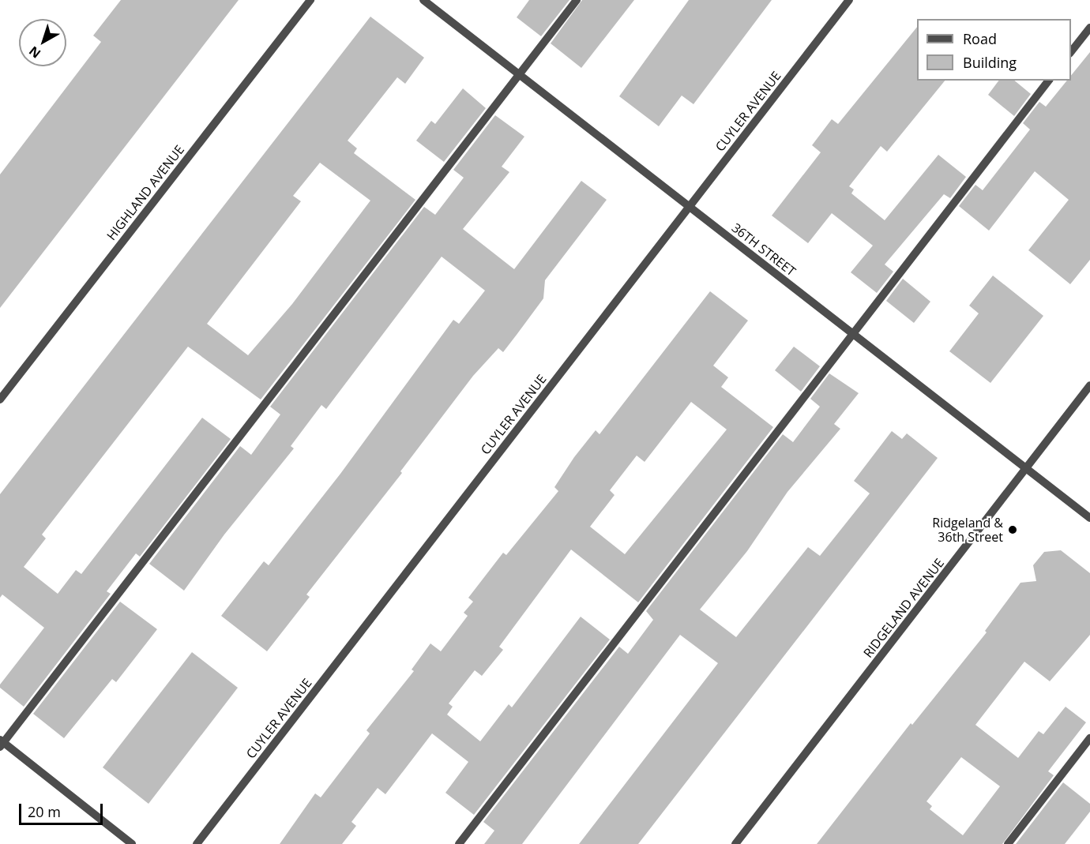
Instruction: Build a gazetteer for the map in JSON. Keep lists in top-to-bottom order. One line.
{"streets":{"street":["CUYLER AVENUE","HIGHLAND AVENUE","36TH STREET","RIDGELAND AVENUE"]},"crossings":[["CUYLER AVENUE","36TH STREET"],["36TH STREET","RIDGELAND AVENUE"]],"places":["Ridgeland & 36th Street"],"legend":["Road","Building"],"scale_bar":"20 m","north":"bottom left"}
